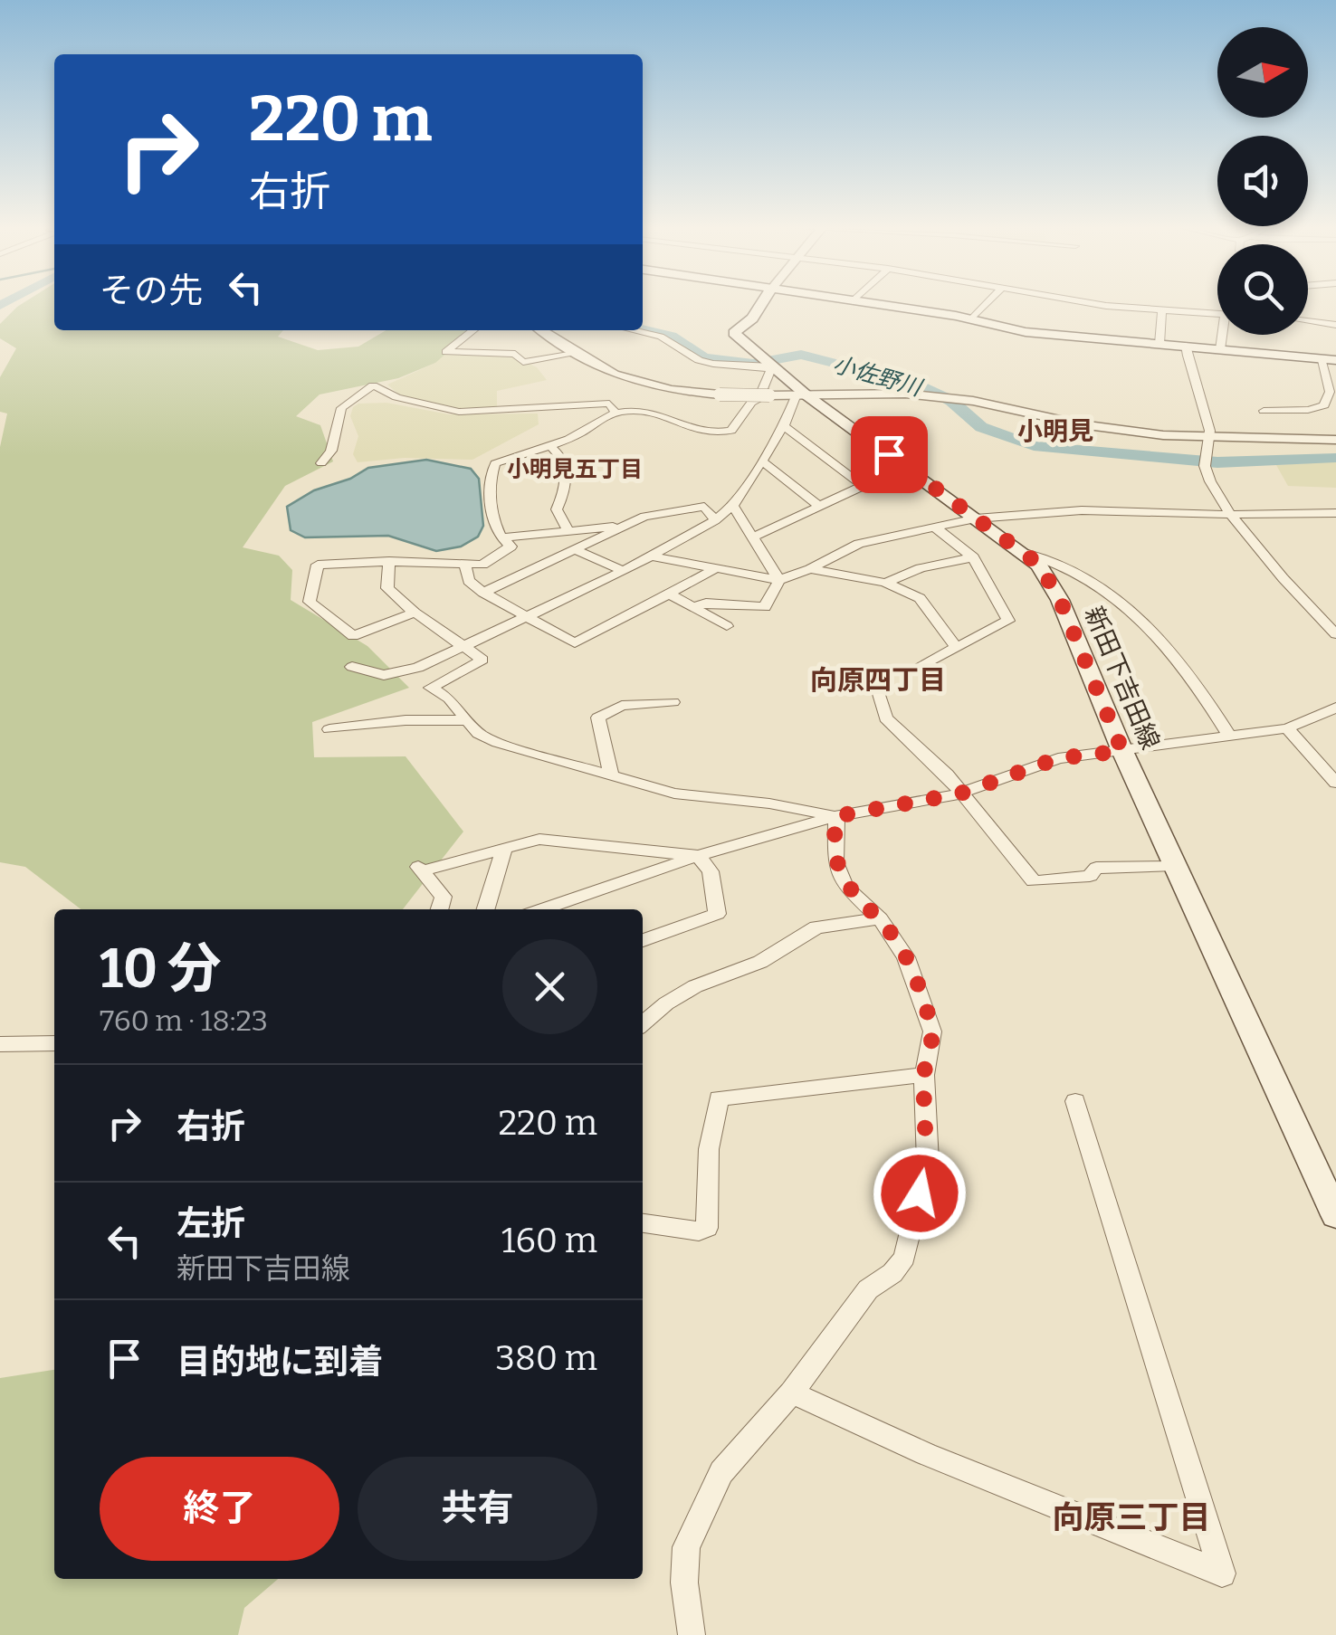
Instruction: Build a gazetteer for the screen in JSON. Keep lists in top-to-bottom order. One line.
{"streets":{"main road":["新田下吉田線"]},"districts":["小明見","小明見五丁目","向原四丁目","向原三丁目"],"water":["小佐野川"],"north":"right","page":{"turn":["220 m","右折"],"then":"その先","heading":["10 分","760 m · 18:23"],"list":[{"name":"右折","value":"220 m"},{"name":"左折","note":"新田下吉田線","value":"160 m"},{"name":"目的地に到着","value":"380 m"}],"buttons":["終了","共有"]}}
